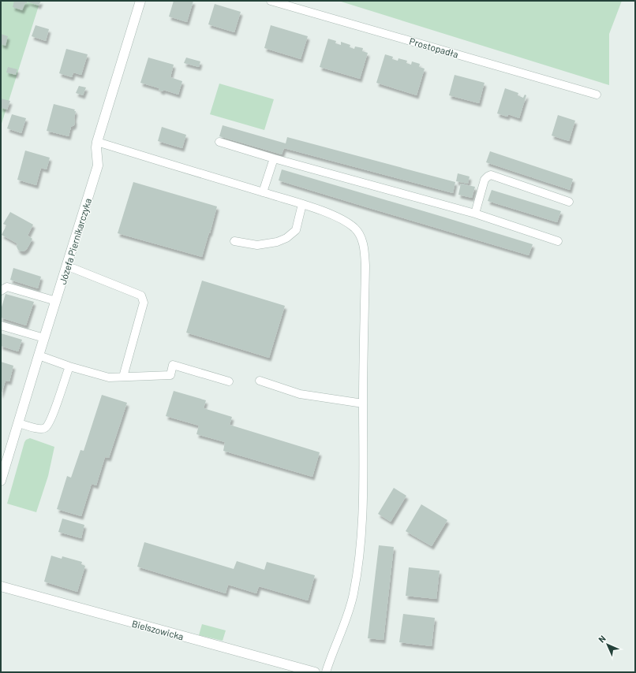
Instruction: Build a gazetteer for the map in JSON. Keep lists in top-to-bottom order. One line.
{"streets":{"street":["Józefa Piernikarczyka","Bielszowicka"],"lane":["Prostopadła"]},"north":"top left"}
